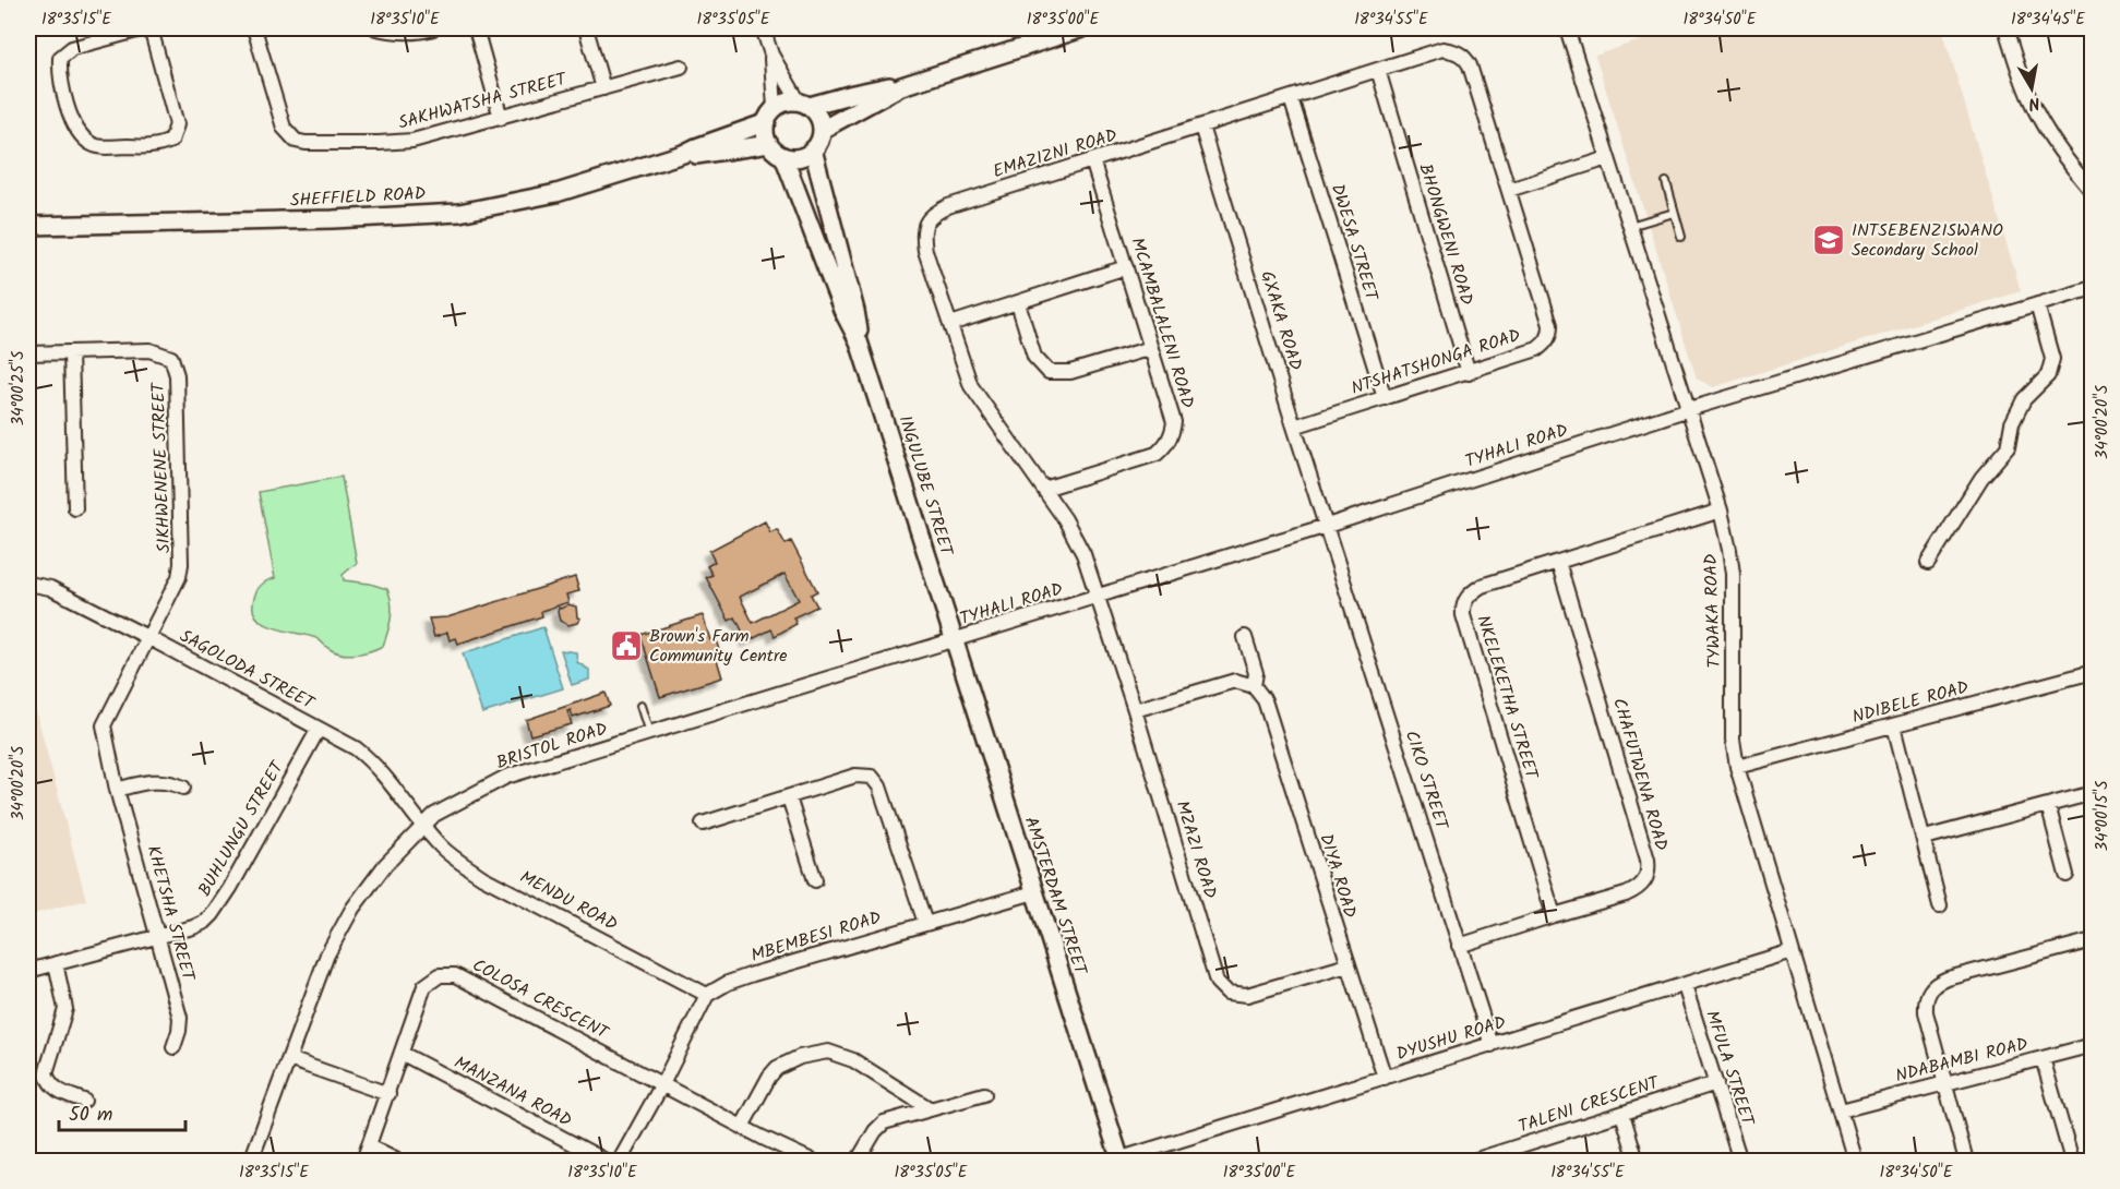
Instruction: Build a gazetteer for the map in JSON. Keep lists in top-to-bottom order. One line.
{"streets":{"street":["SAKHWATSHA STREET","EMAZIZNI ROAD","SHEFFIELD ROAD","BHONGWENI ROAD","DWESA STREET","GXAKA ROAD","MCAMBALALENI ROAD","NTSHATSHONGA ROAD","TYHALI ROAD","SIKHWENENE STREET","INGULUBE STREET","TYWAKA ROAD","SAGOLODA STREET","NKELEKETHA STREET","NDIBELE ROAD","BRISTOL ROAD","CHAFUTWENA ROAD","CIKO STREET","BUHLUNGU STREET","MZAZI ROAD","DIYA ROAD","AMSTERDAM STREET","MENDU ROAD","KHETSHA STREET","MBEMBESI ROAD","COLOSA CRESCENT","DYUSHU ROAD","NDABAMBI ROAD","MFULA STREET","MANZANA ROAD","TALENI CRESCENT"]},"crossings":[["EMAZIZNI ROAD","BHONGWENI ROAD"],["EMAZIZNI ROAD","DWESA STREET"],["EMAZIZNI ROAD","GXAKA ROAD"],["EMAZIZNI ROAD","MCAMBALALENI ROAD"],["EMAZIZNI ROAD","NTSHATSHONGA ROAD"],["EMAZIZNI ROAD","TYHALI ROAD"],["EMAZIZNI ROAD","MZAZI ROAD"],["SHEFFIELD ROAD","INGULUBE STREET"],["BHONGWENI ROAD","NTSHATSHONGA ROAD"],["DWESA STREET","NTSHATSHONGA ROAD"],["GXAKA ROAD","NTSHATSHONGA ROAD"],["GXAKA ROAD","TYHALI ROAD"],["GXAKA ROAD","CIKO STREET"],["TYHALI ROAD","INGULUBE STREET"],["TYHALI ROAD","TYWAKA ROAD"],["TYHALI ROAD","BRISTOL ROAD"],["TYHALI ROAD","CIKO STREET"],["TYHALI ROAD","MZAZI ROAD"],["TYHALI ROAD","AMSTERDAM STREET"],["SIKHWENENE STREET","SAGOLODA STREET"],["SIKHWENENE STREET","KHETSHA STREET"],["INGULUBE STREET","BRISTOL ROAD"],["INGULUBE STREET","AMSTERDAM STREET"],["TYWAKA ROAD","NKELEKETHA STREET"],["TYWAKA ROAD","NDIBELE ROAD"],["TYWAKA ROAD","DYUSHU ROAD"],["TYWAKA ROAD","NDABAMBI ROAD"],["SAGOLODA STREET","BRISTOL ROAD"],["SAGOLODA STREET","BUHLUNGU STREET"],["SAGOLODA STREET","MENDU ROAD"],["SAGOLODA STREET","KHETSHA STREET"],["NKELEKETHA STREET","CHAFUTWENA ROAD"],["BRISTOL ROAD","AMSTERDAM STREET"],["BRISTOL ROAD","MENDU ROAD"],["CHAFUTWENA ROAD","CIKO STREET"],["CIKO STREET","DYUSHU ROAD"],["BUHLUNGU STREET","KHETSHA STREET"],["MZAZI ROAD","DIYA ROAD"],["DIYA ROAD","DYUSHU ROAD"],["AMSTERDAM STREET","MBEMBESI ROAD"],["AMSTERDAM STREET","DYUSHU ROAD"],["MENDU ROAD","MBEMBESI ROAD"],["COLOSA CRESCENT","MANZANA ROAD"],["DYUSHU ROAD","MFULA STREET"],["MFULA STREET","TALENI CRESCENT"]],"places":{"school or university":["INTSEBENZISWANO Secondary School"],"public building":["Brown's Farm Community Centre"]},"scale_bar":"50 m","north":"bottom","coordinates":["18°35'15\"E","18°35'10\"E","18°35'05\"E","18°35'00\"E","18°34'55\"E","18°34'50\"E","18°34'45\"E","34°00'25\"S","34°00'20\"S","34°00'15\"S"]}
